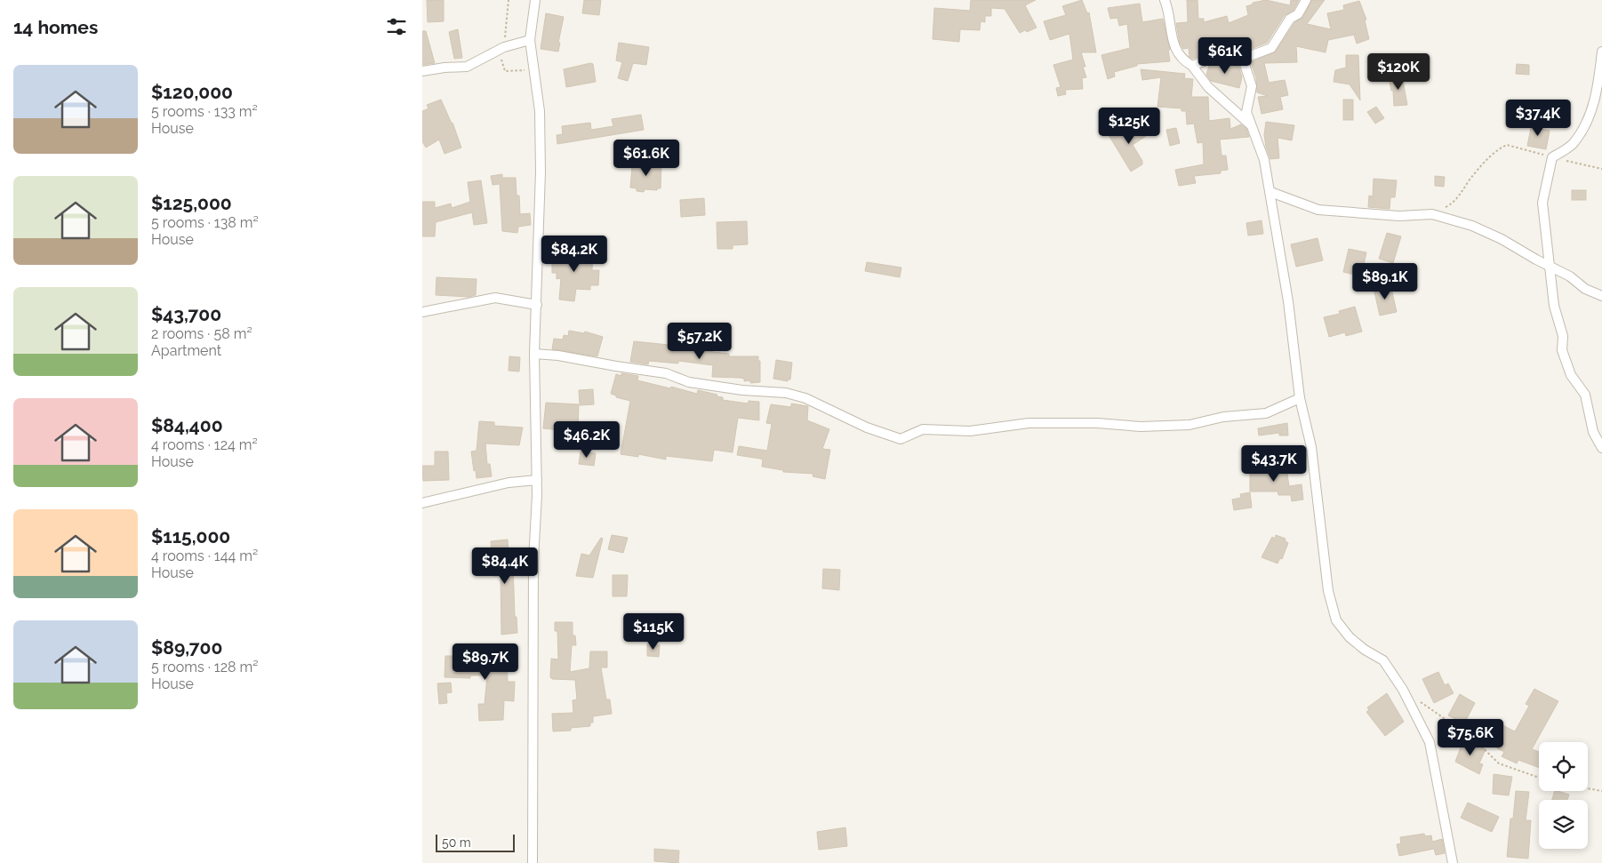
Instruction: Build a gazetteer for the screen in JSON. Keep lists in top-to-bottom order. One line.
{"scale_bar":"50 m","page":{"heading":"14 homes","price":["$61K","$120K","$37.4K","$125K","$61.6K","$84.2K","$89.1K","$57.2K","$46.2K","$43.7K","$84.4K","$115K","$89.7K","$75.6K"],"list":[{"name":"$120,000","note":"5 rooms · 133 m² · House"},{"name":"$125,000","note":"5 rooms · 138 m² · House"},{"name":"$43,700","note":"2 rooms · 58 m² · Apartment"},{"name":"$84,400","note":"4 rooms · 124 m² · House"},{"name":"$115,000","note":"4 rooms · 144 m² · House"},{"name":"$89,700","note":"5 rooms · 128 m² · House"}],"scale":"50 m"}}
